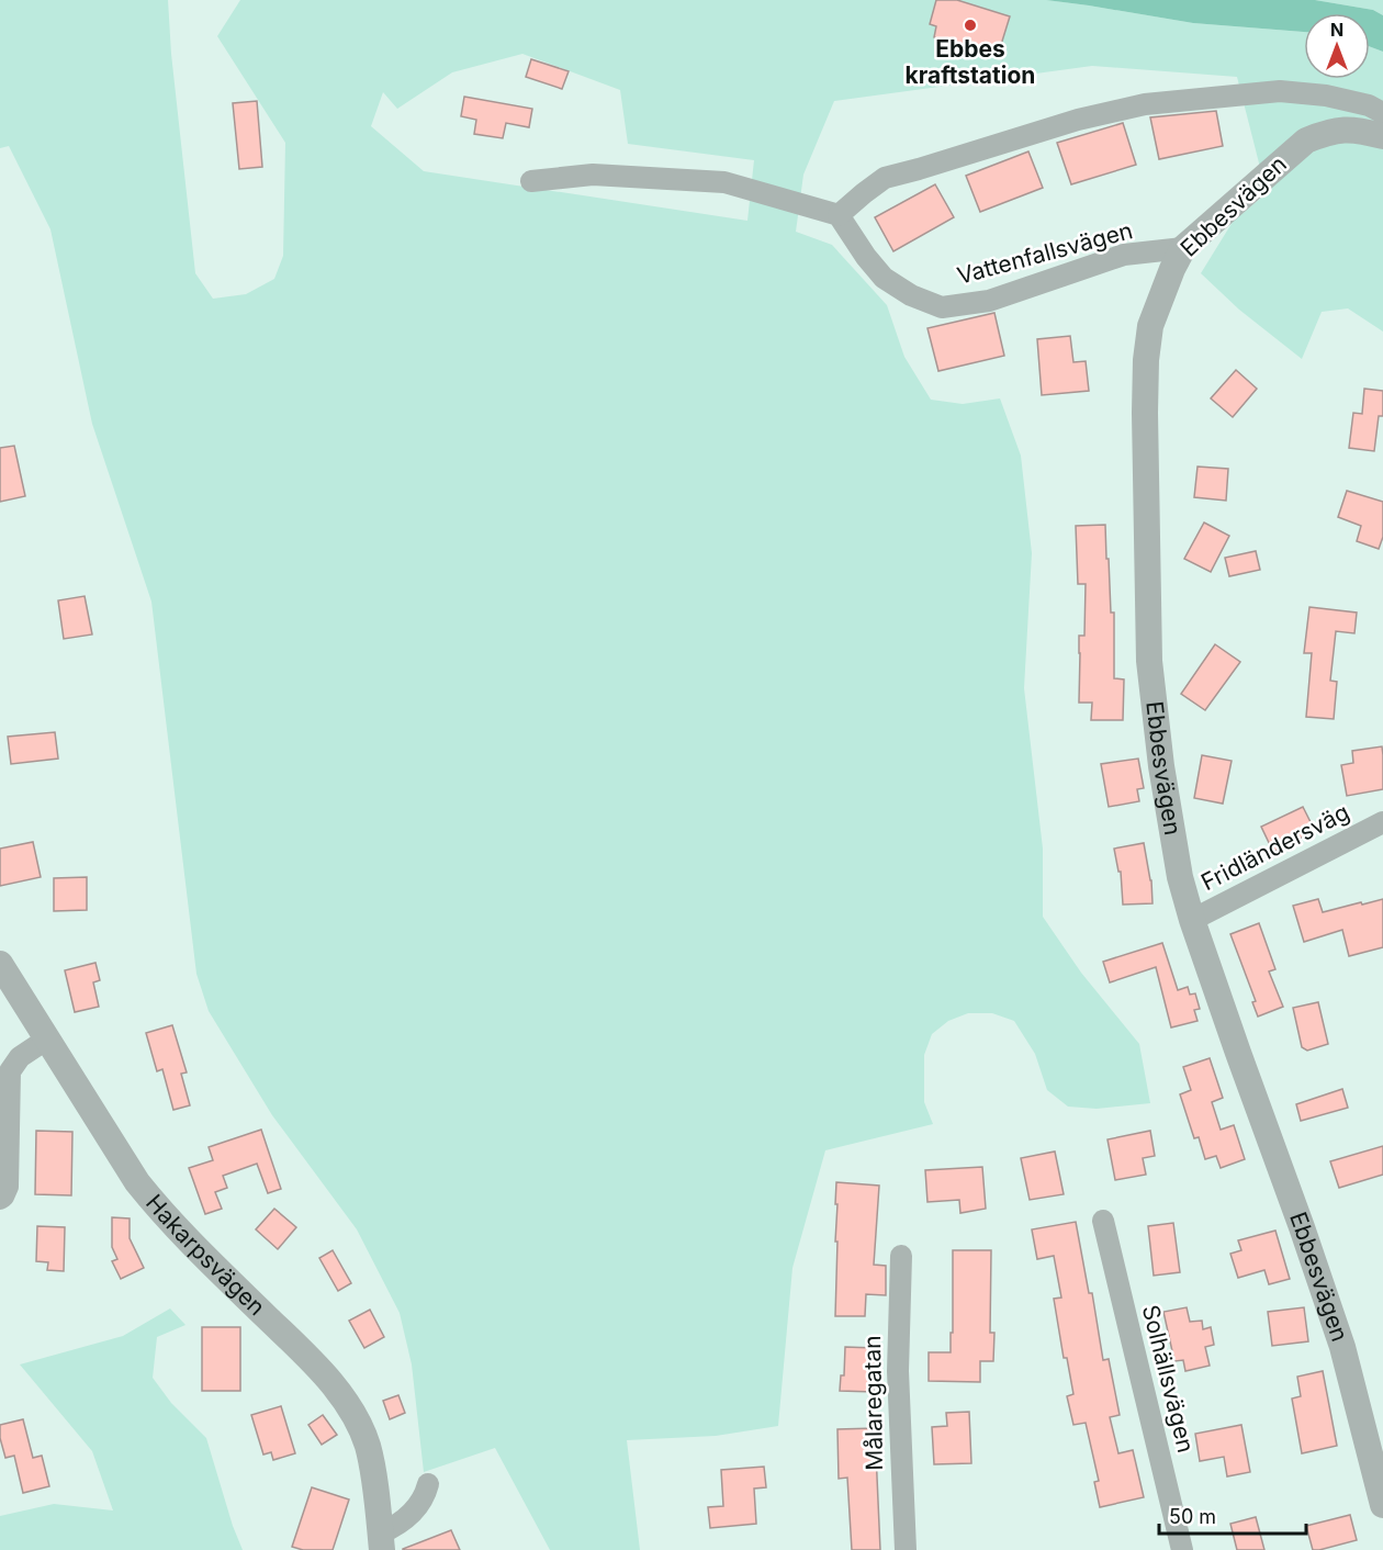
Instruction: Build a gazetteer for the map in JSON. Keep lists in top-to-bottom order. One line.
{"streets":{"street":["Ebbesvägen","Vattenfallsvägen","Fridländersväg","Hakarpsvägen","Solhällsvägen","Målaregatan"]},"crossings":[["Ebbesvägen","Vattenfallsvägen"],["Ebbesvägen","Fridländersväg"]],"places":["Ebbes kraftstation"],"scale_bar":"50 m","north":"top"}
